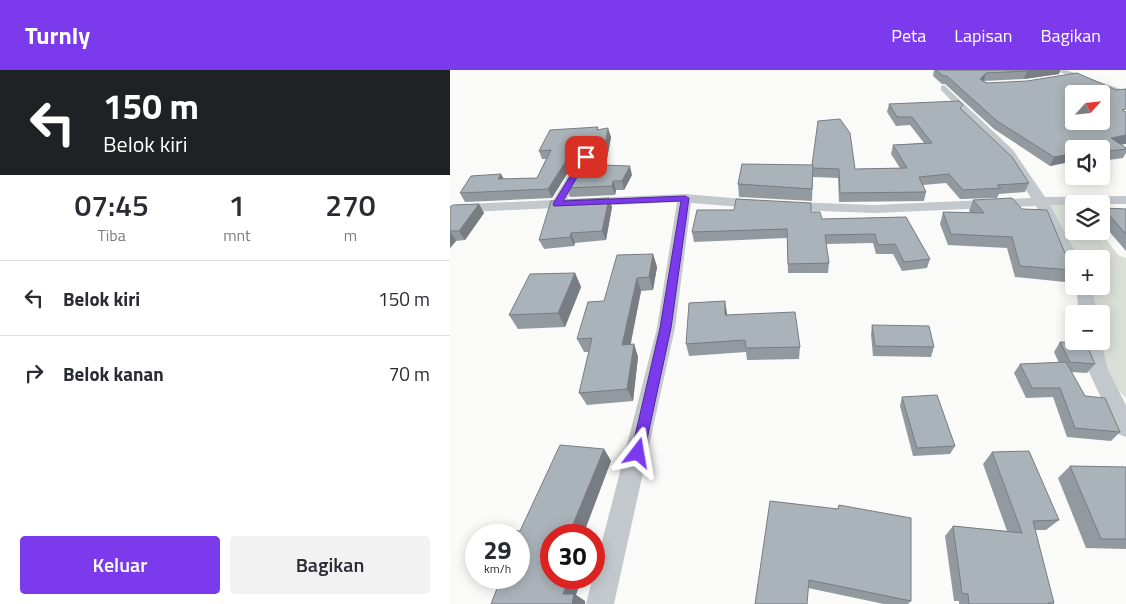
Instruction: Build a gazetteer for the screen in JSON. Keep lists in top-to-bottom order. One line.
{"north":"top right","page":{"header":"Turnly","nav":["Peta","Lapisan","Bagikan"],"turn":["150 m","Belok kiri"],"map_buttons":["+","−"],"eta":["07:45","Tiba","1","mnt","270","m"],"list":[{"name":"Belok kiri","value":"150 m"},{"name":"Belok kanan","value":"70 m"}],"speed":"29 km/h","limit":"30","buttons":["Keluar","Bagikan"]}}
